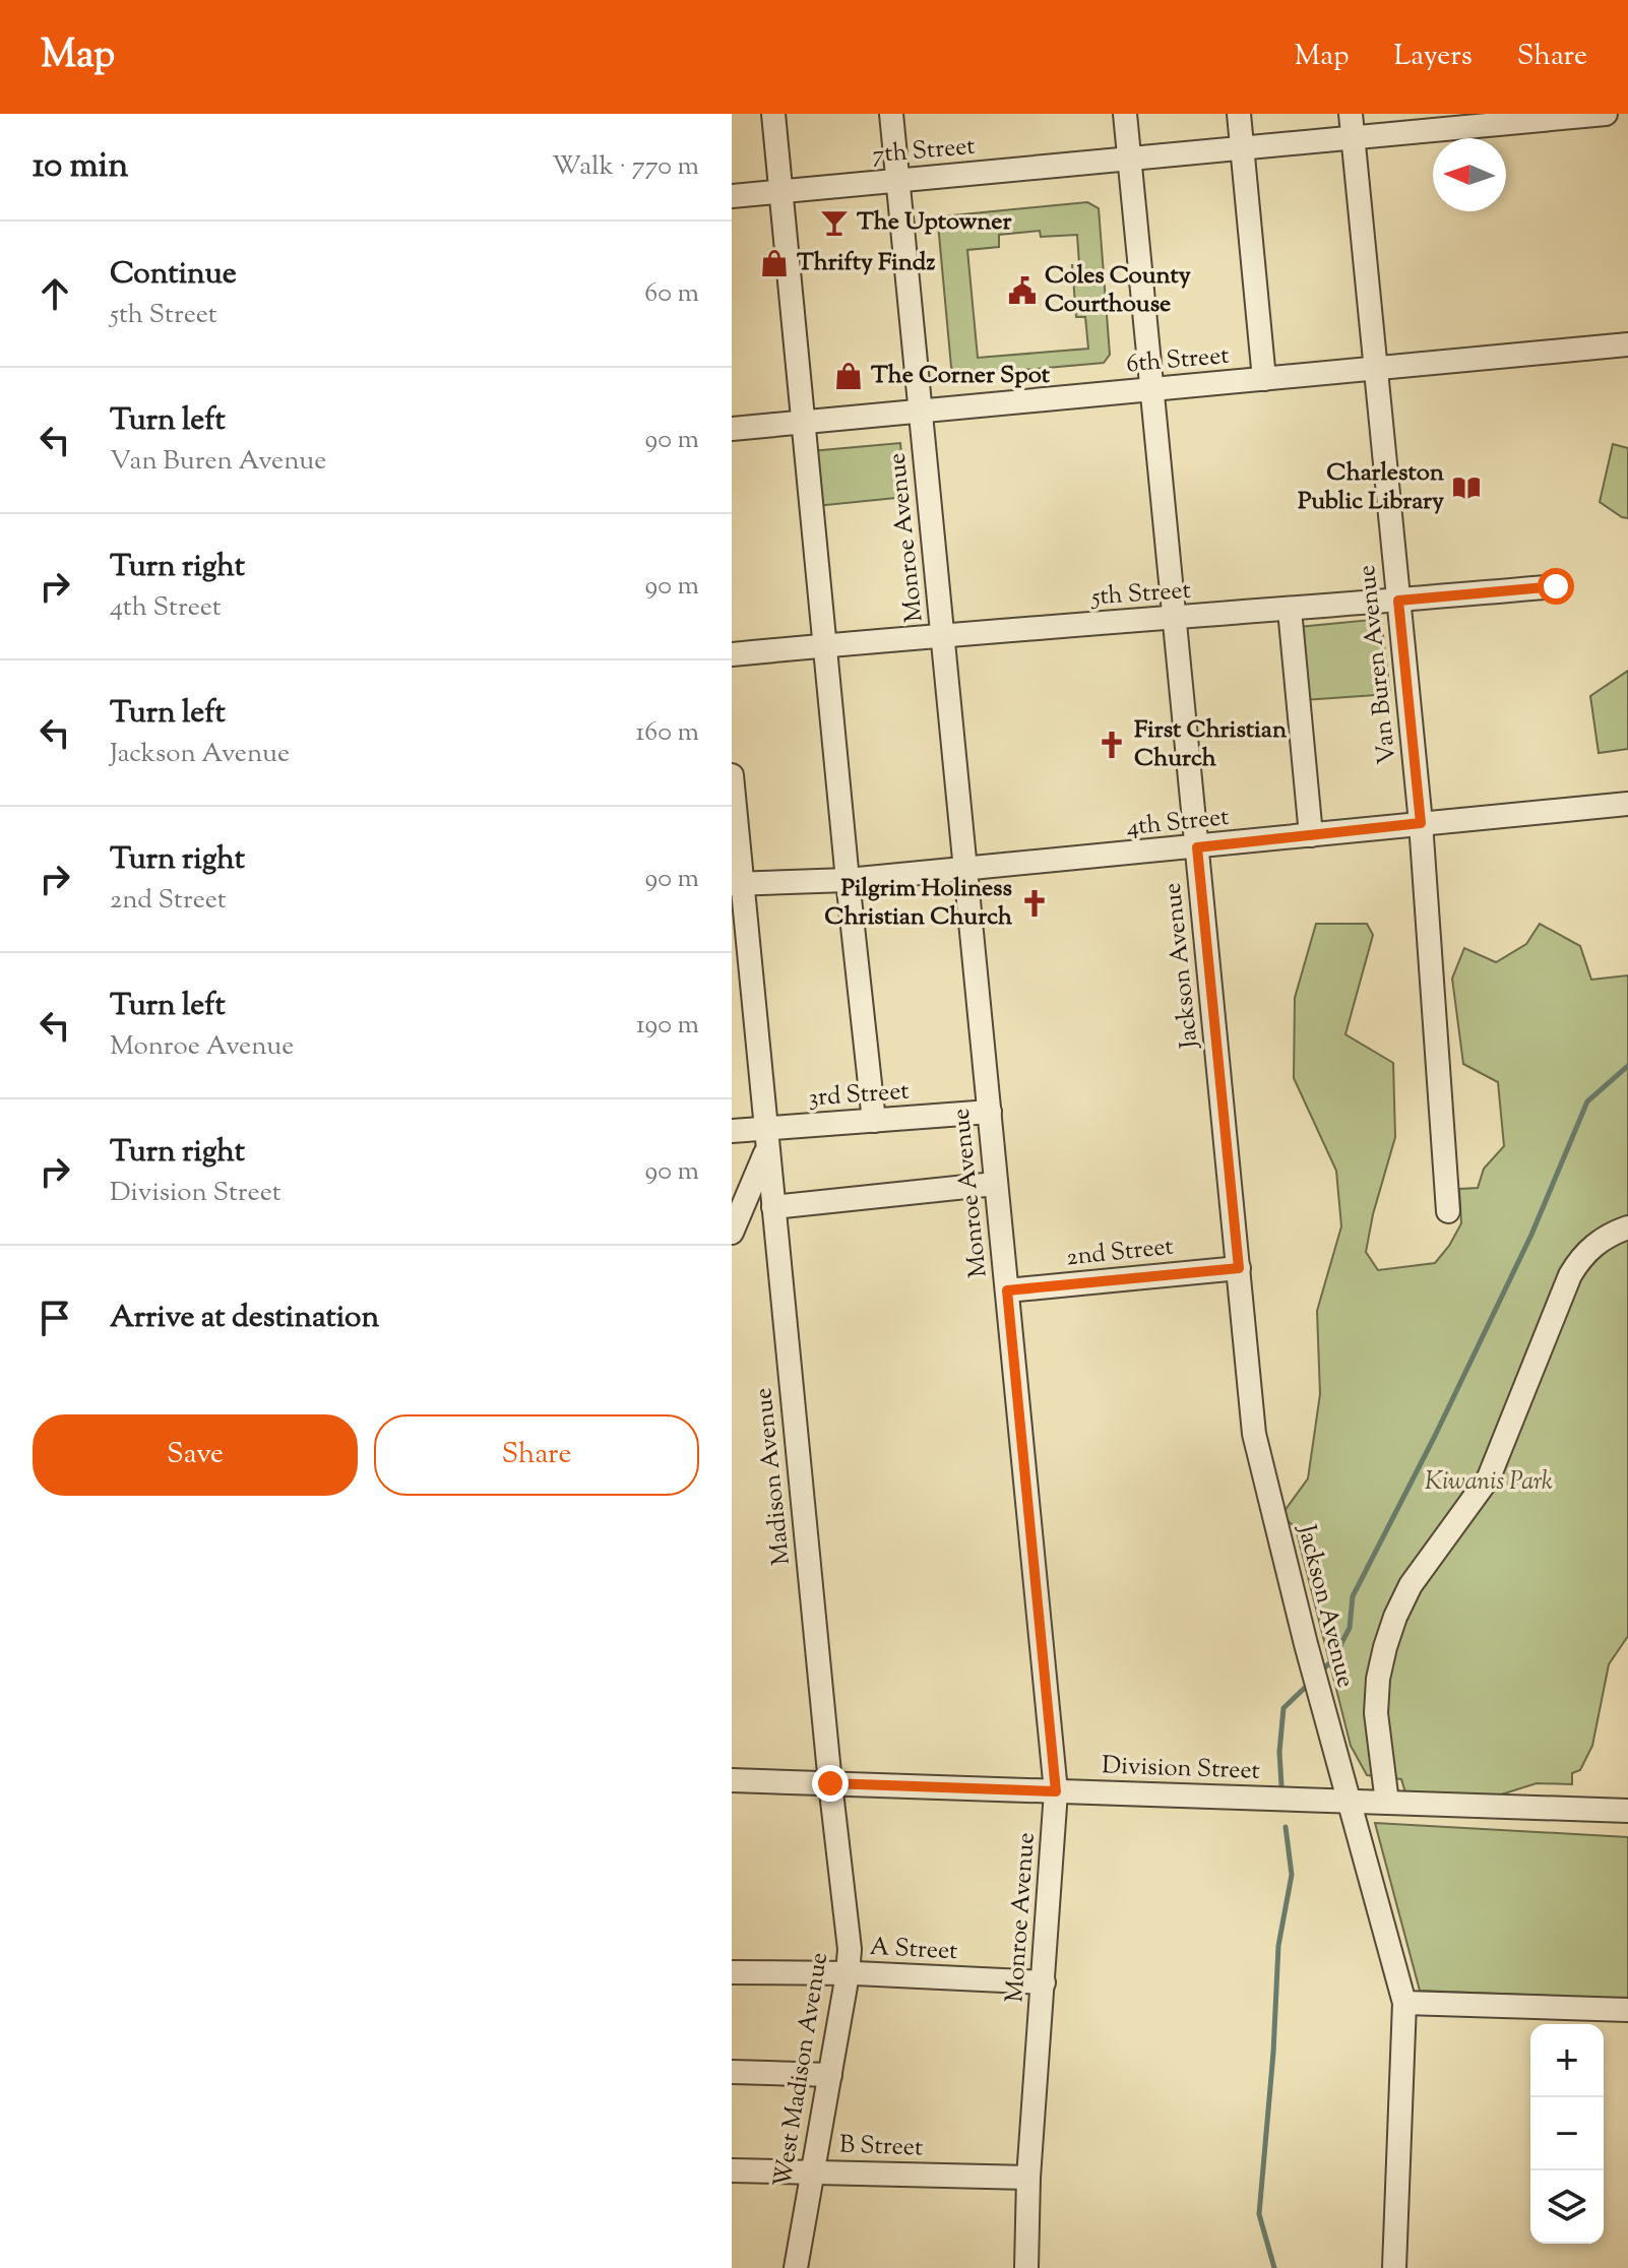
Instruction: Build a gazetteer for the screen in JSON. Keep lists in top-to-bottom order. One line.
{"streets":{"street":["7th Street","6th Street","Monroe Avenue","5th Street","Van Buren Avenue","4th Street","Jackson Avenue","3rd Street","2nd Street","Madison Avenue","Division Street","A Street","West Madison Avenue","B Street"]},"crossings":[["7th Street","Monroe Avenue"],["7th Street","Van Buren Avenue"],["7th Street","Jackson Avenue"],["6th Street","Monroe Avenue"],["6th Street","Van Buren Avenue"],["6th Street","Jackson Avenue"],["Monroe Avenue","5th Street"],["Monroe Avenue","4th Street"],["Monroe Avenue","3rd Street"],["Monroe Avenue","2nd Street"],["Monroe Avenue","Division Street"],["Monroe Avenue","A Street"],["Monroe Avenue","B Street"],["5th Street","Van Buren Avenue"],["5th Street","Jackson Avenue"],["Van Buren Avenue","4th Street"],["4th Street","Jackson Avenue"],["4th Street","Madison Avenue"],["Jackson Avenue","2nd Street"],["Jackson Avenue","Division Street"],["3rd Street","Madison Avenue"],["Madison Avenue","Division Street"],["Madison Avenue","West Madison Avenue"],["Division Street","West Madison Avenue"],["A Street","West Madison Avenue"],["West Madison Avenue","B Street"]],"parks":["Kiwanis Park"],"places":{"bar":["The Uptowner"],"shop":["Thrifty Findz","The Corner Spot"],"public building":["Coles County Courthouse"],"library":["Charleston Public Library"],"church":["First Christian Church","Pilgrim Holiness Christian Church"]},"north":"left","page":{"header":"Map","nav":["Map","Layers","Share"],"heading":["10 min","Walk · 770 m"],"list":[["Continue","5th Street","60 m"],["Turn left","Van Buren Avenue","90 m"],["Turn right","4th Street","90 m"],["Turn left","Jackson Avenue","160 m"],["Turn right","2nd Street","90 m"],["Turn left","Monroe Avenue","190 m"],["Turn right","Division Street","90 m"],"Arrive at destination"],"buttons":["Save","Share"],"map_buttons":["+","−"]}}
